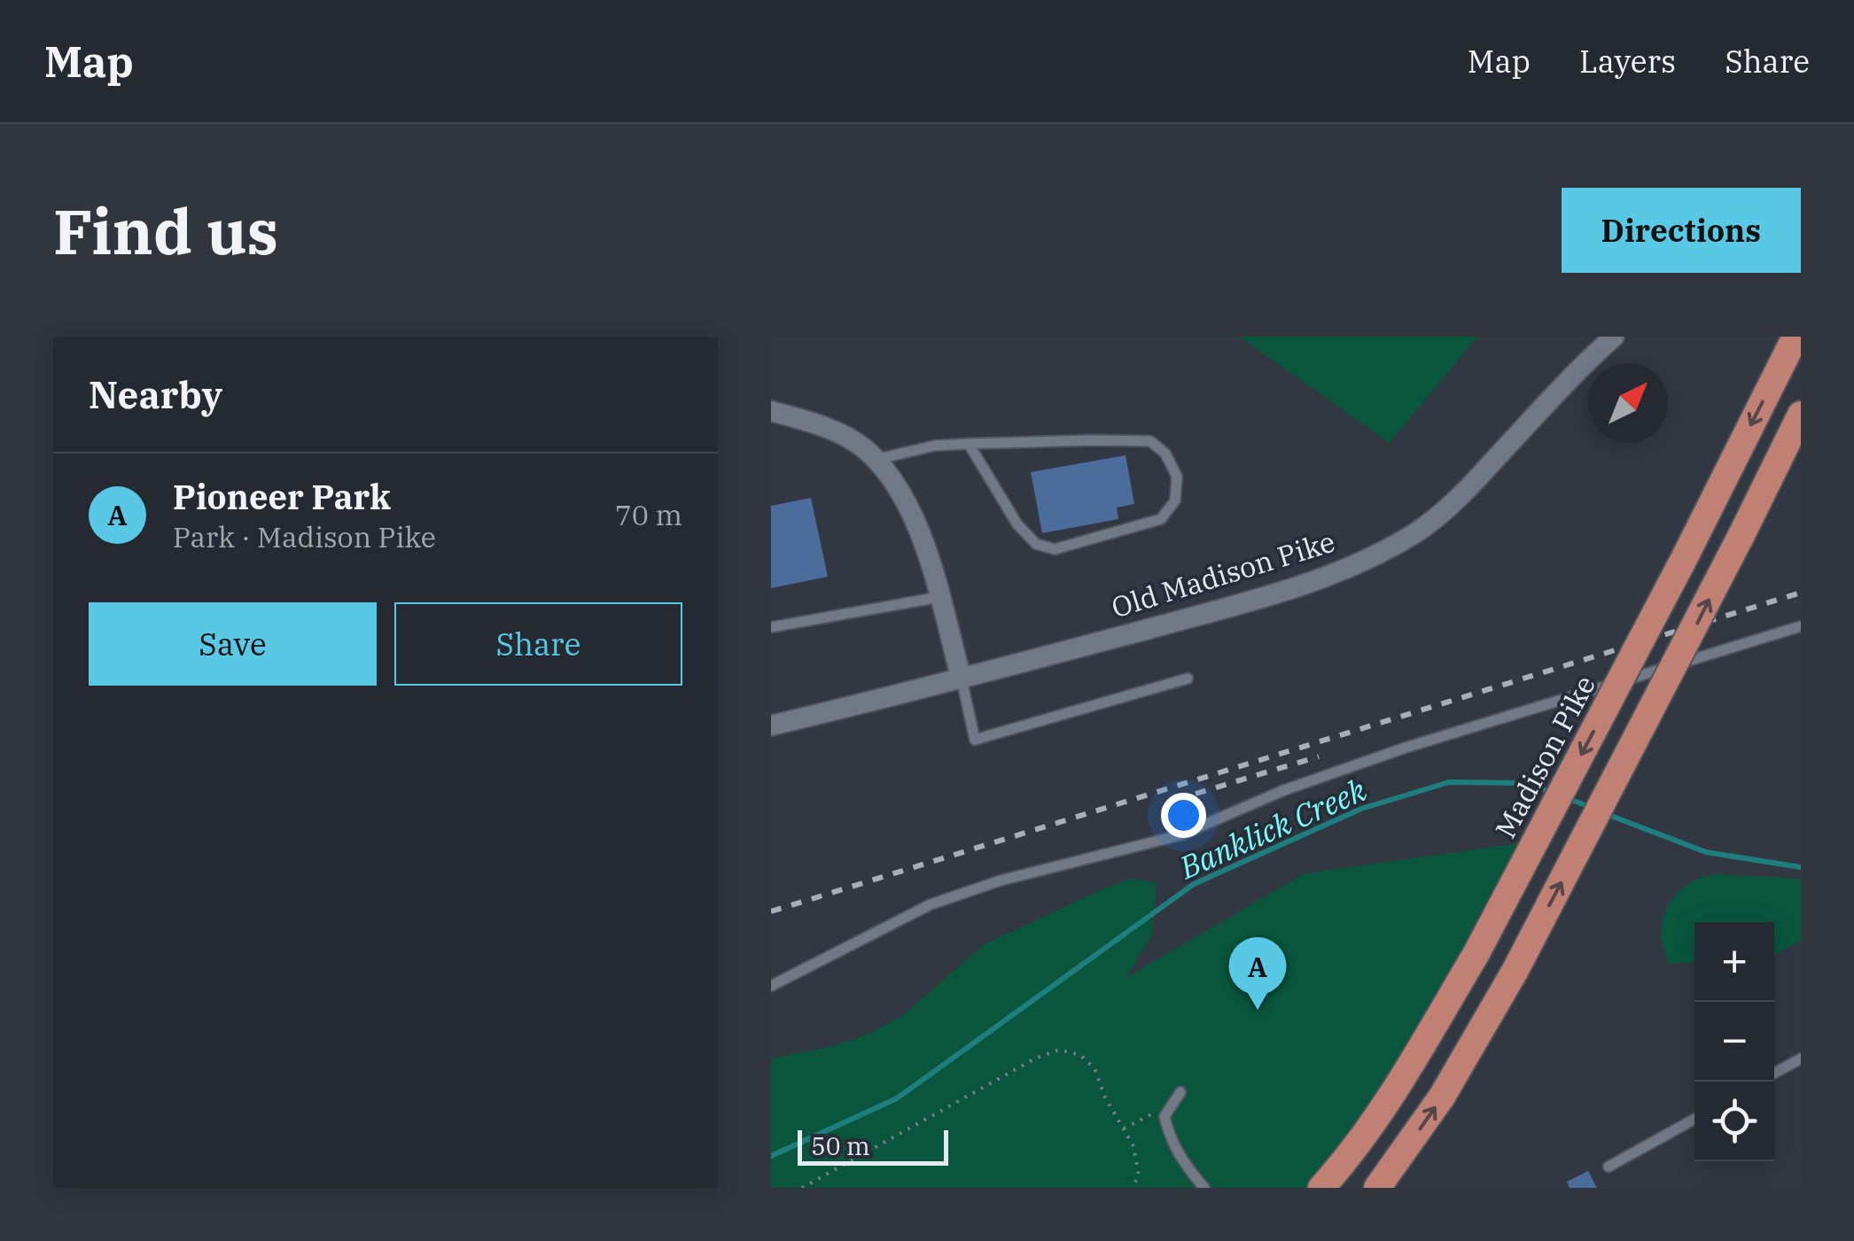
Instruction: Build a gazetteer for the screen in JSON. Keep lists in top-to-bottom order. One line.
{"streets":{"main road":["Madison Pike"],"street":["Old Madison Pike"]},"water":["Banklick Creek"],"scale_bar":"50 m","north":"top right","page":{"header":"Map","nav":["Map","Layers","Share"],"buttons":["Directions",["Save","Share"]],"title":"Find us","heading":"Nearby","list":[{"mark":"A","name":"Pioneer Park","note":"Park · Madison Pike","value":"70 m"}],"map_buttons":["+","−"],"pins":"A","scale":"50 m"}}
